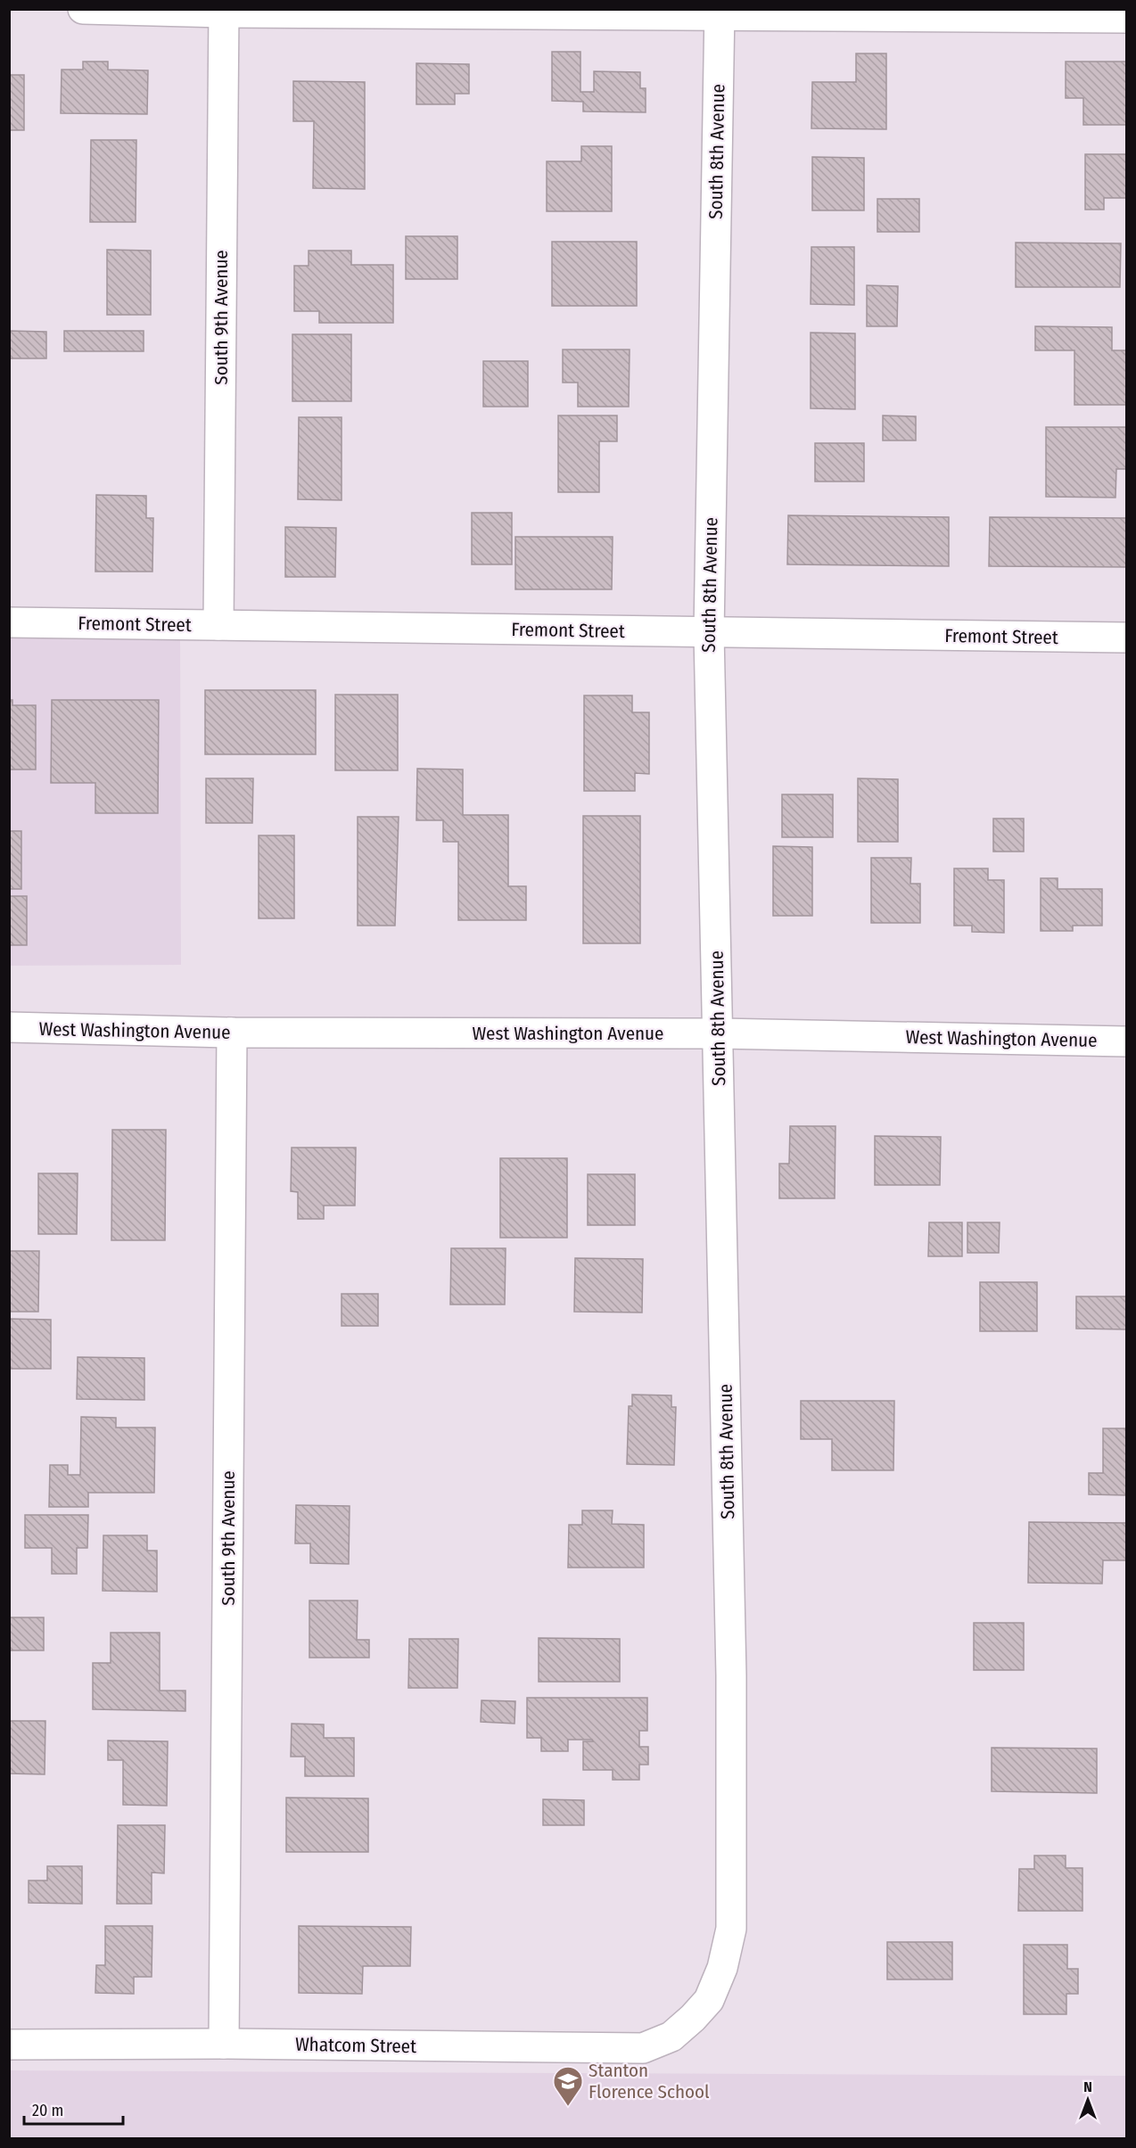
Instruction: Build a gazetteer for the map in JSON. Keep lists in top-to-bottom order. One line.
{"streets":{"street":["South 8th Avenue","South 9th Avenue","Fremont Street","West Washington Avenue","Whatcom Street"]},"crossings":[["South 8th Avenue","Fremont Street"],["South 8th Avenue","West Washington Avenue"],["South 8th Avenue","Whatcom Street"],["South 9th Avenue","Fremont Street"],["South 9th Avenue","West Washington Avenue"],["South 9th Avenue","Whatcom Street"]],"places":{"school or university":["Stanton Florence School"]},"scale_bar":"20 m","north":"top"}
